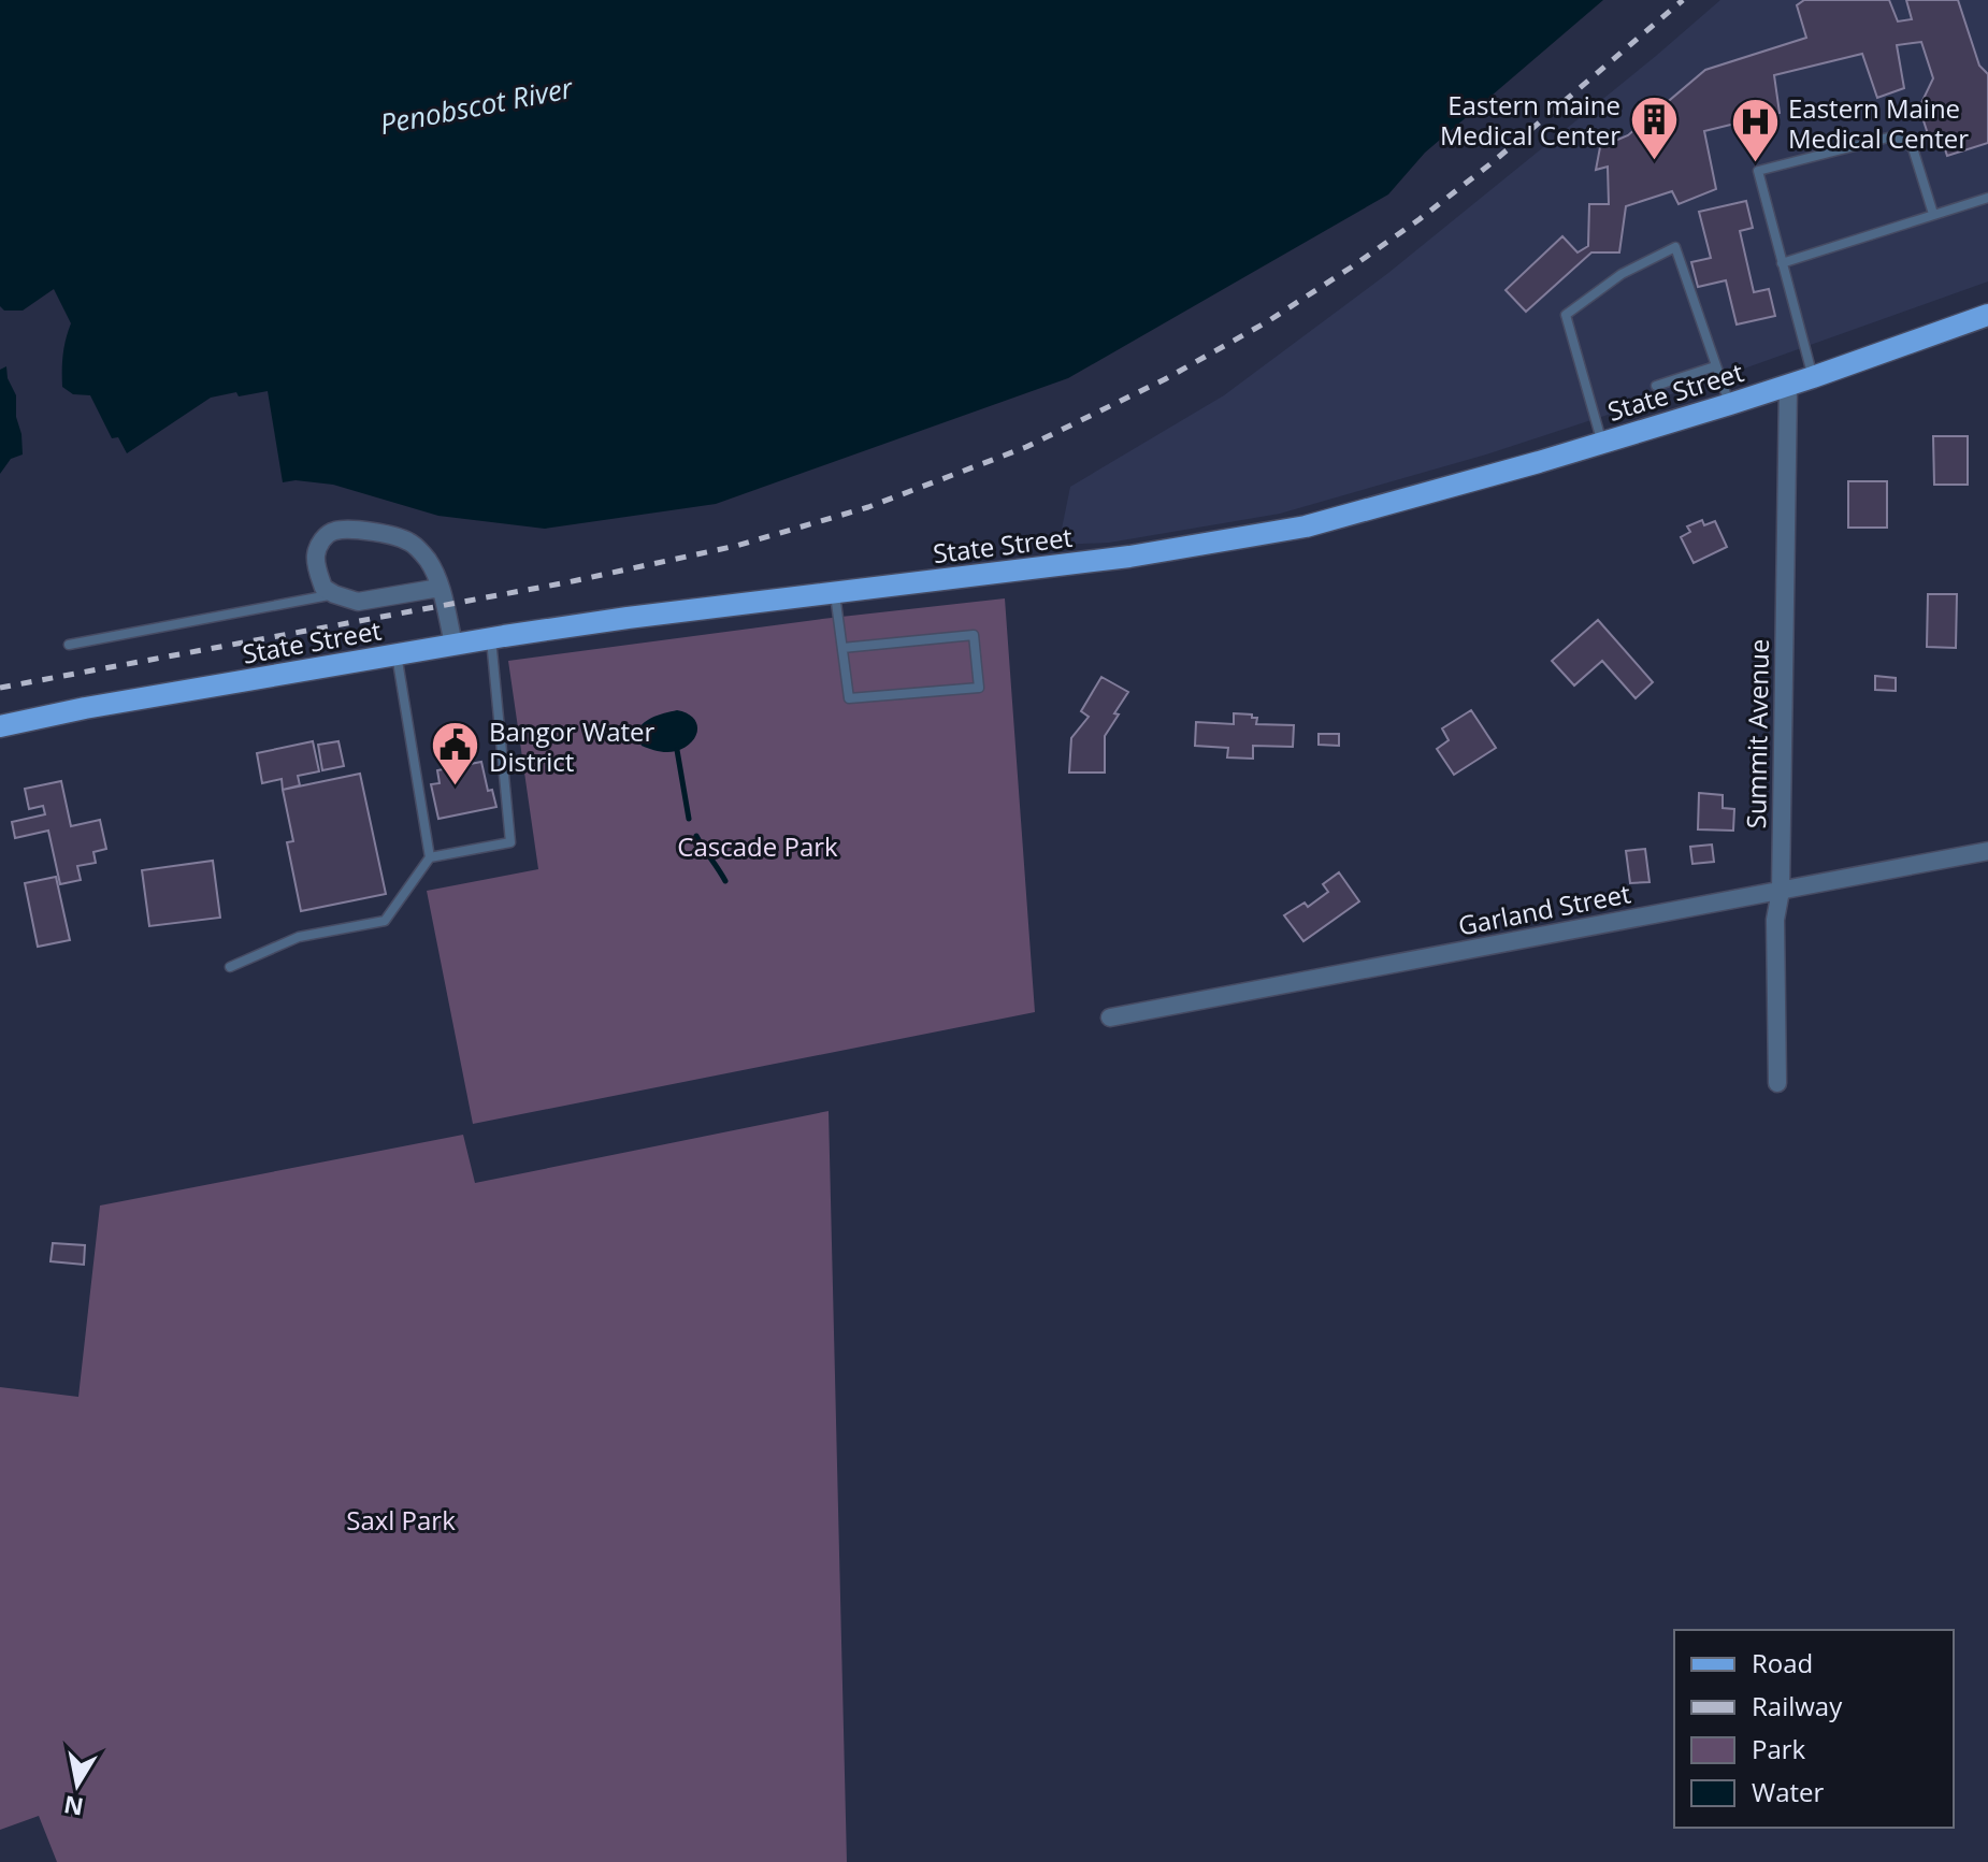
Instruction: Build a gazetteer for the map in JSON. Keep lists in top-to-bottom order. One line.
{"streets":{"main road":["State Street"],"street":["Summit Avenue","Garland Street"]},"crossings":[["State Street","Summit Avenue"],["Summit Avenue","Garland Street"]],"water":["Penobscot River"],"parks":["Cascade Park","Saxl Park"],"places":{"building":["Eastern maine Medical Center"],"hospital":["Eastern Maine Medical Center"],"public building":["Bangor Water District"]},"legend":["Road","Railway","Park","Water"],"north":"bottom"}
